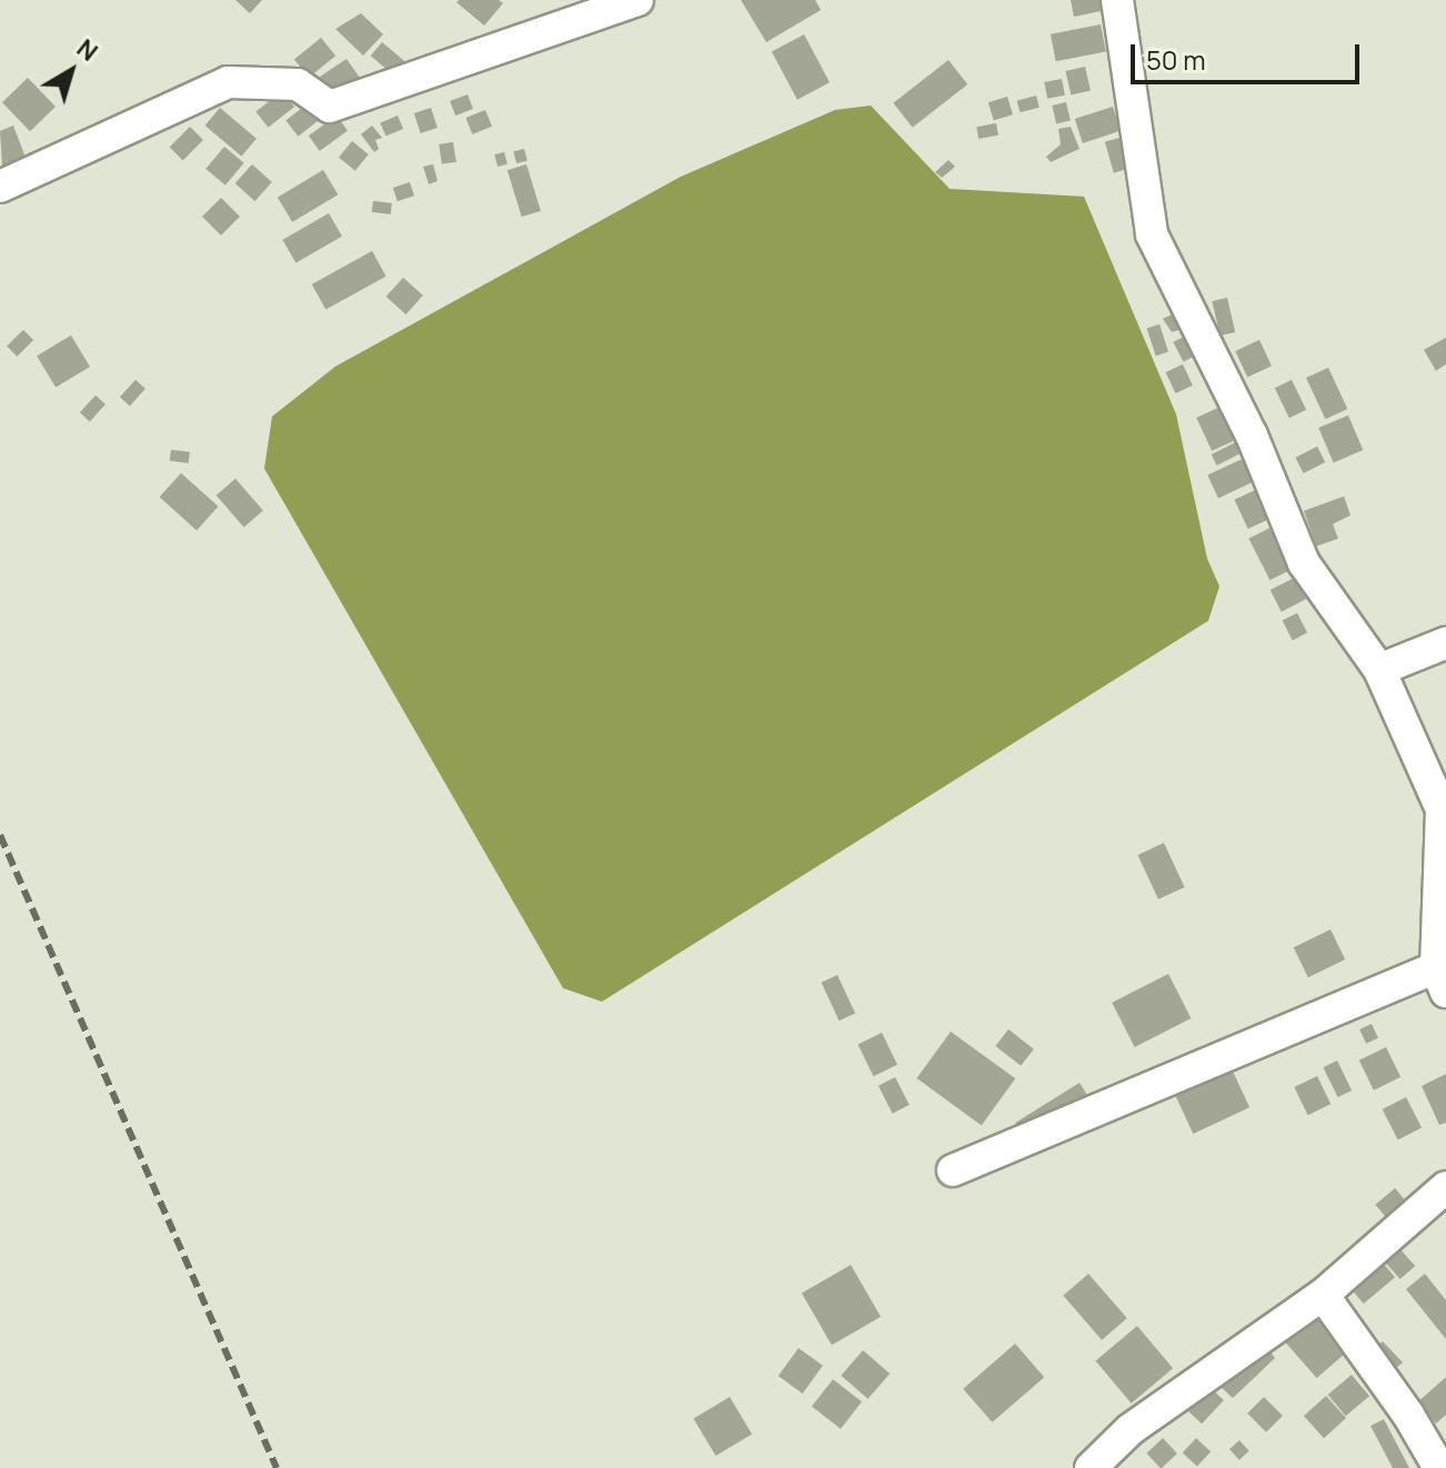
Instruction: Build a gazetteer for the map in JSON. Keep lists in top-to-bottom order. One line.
{"scale_bar":"50 m","north":"top right"}
